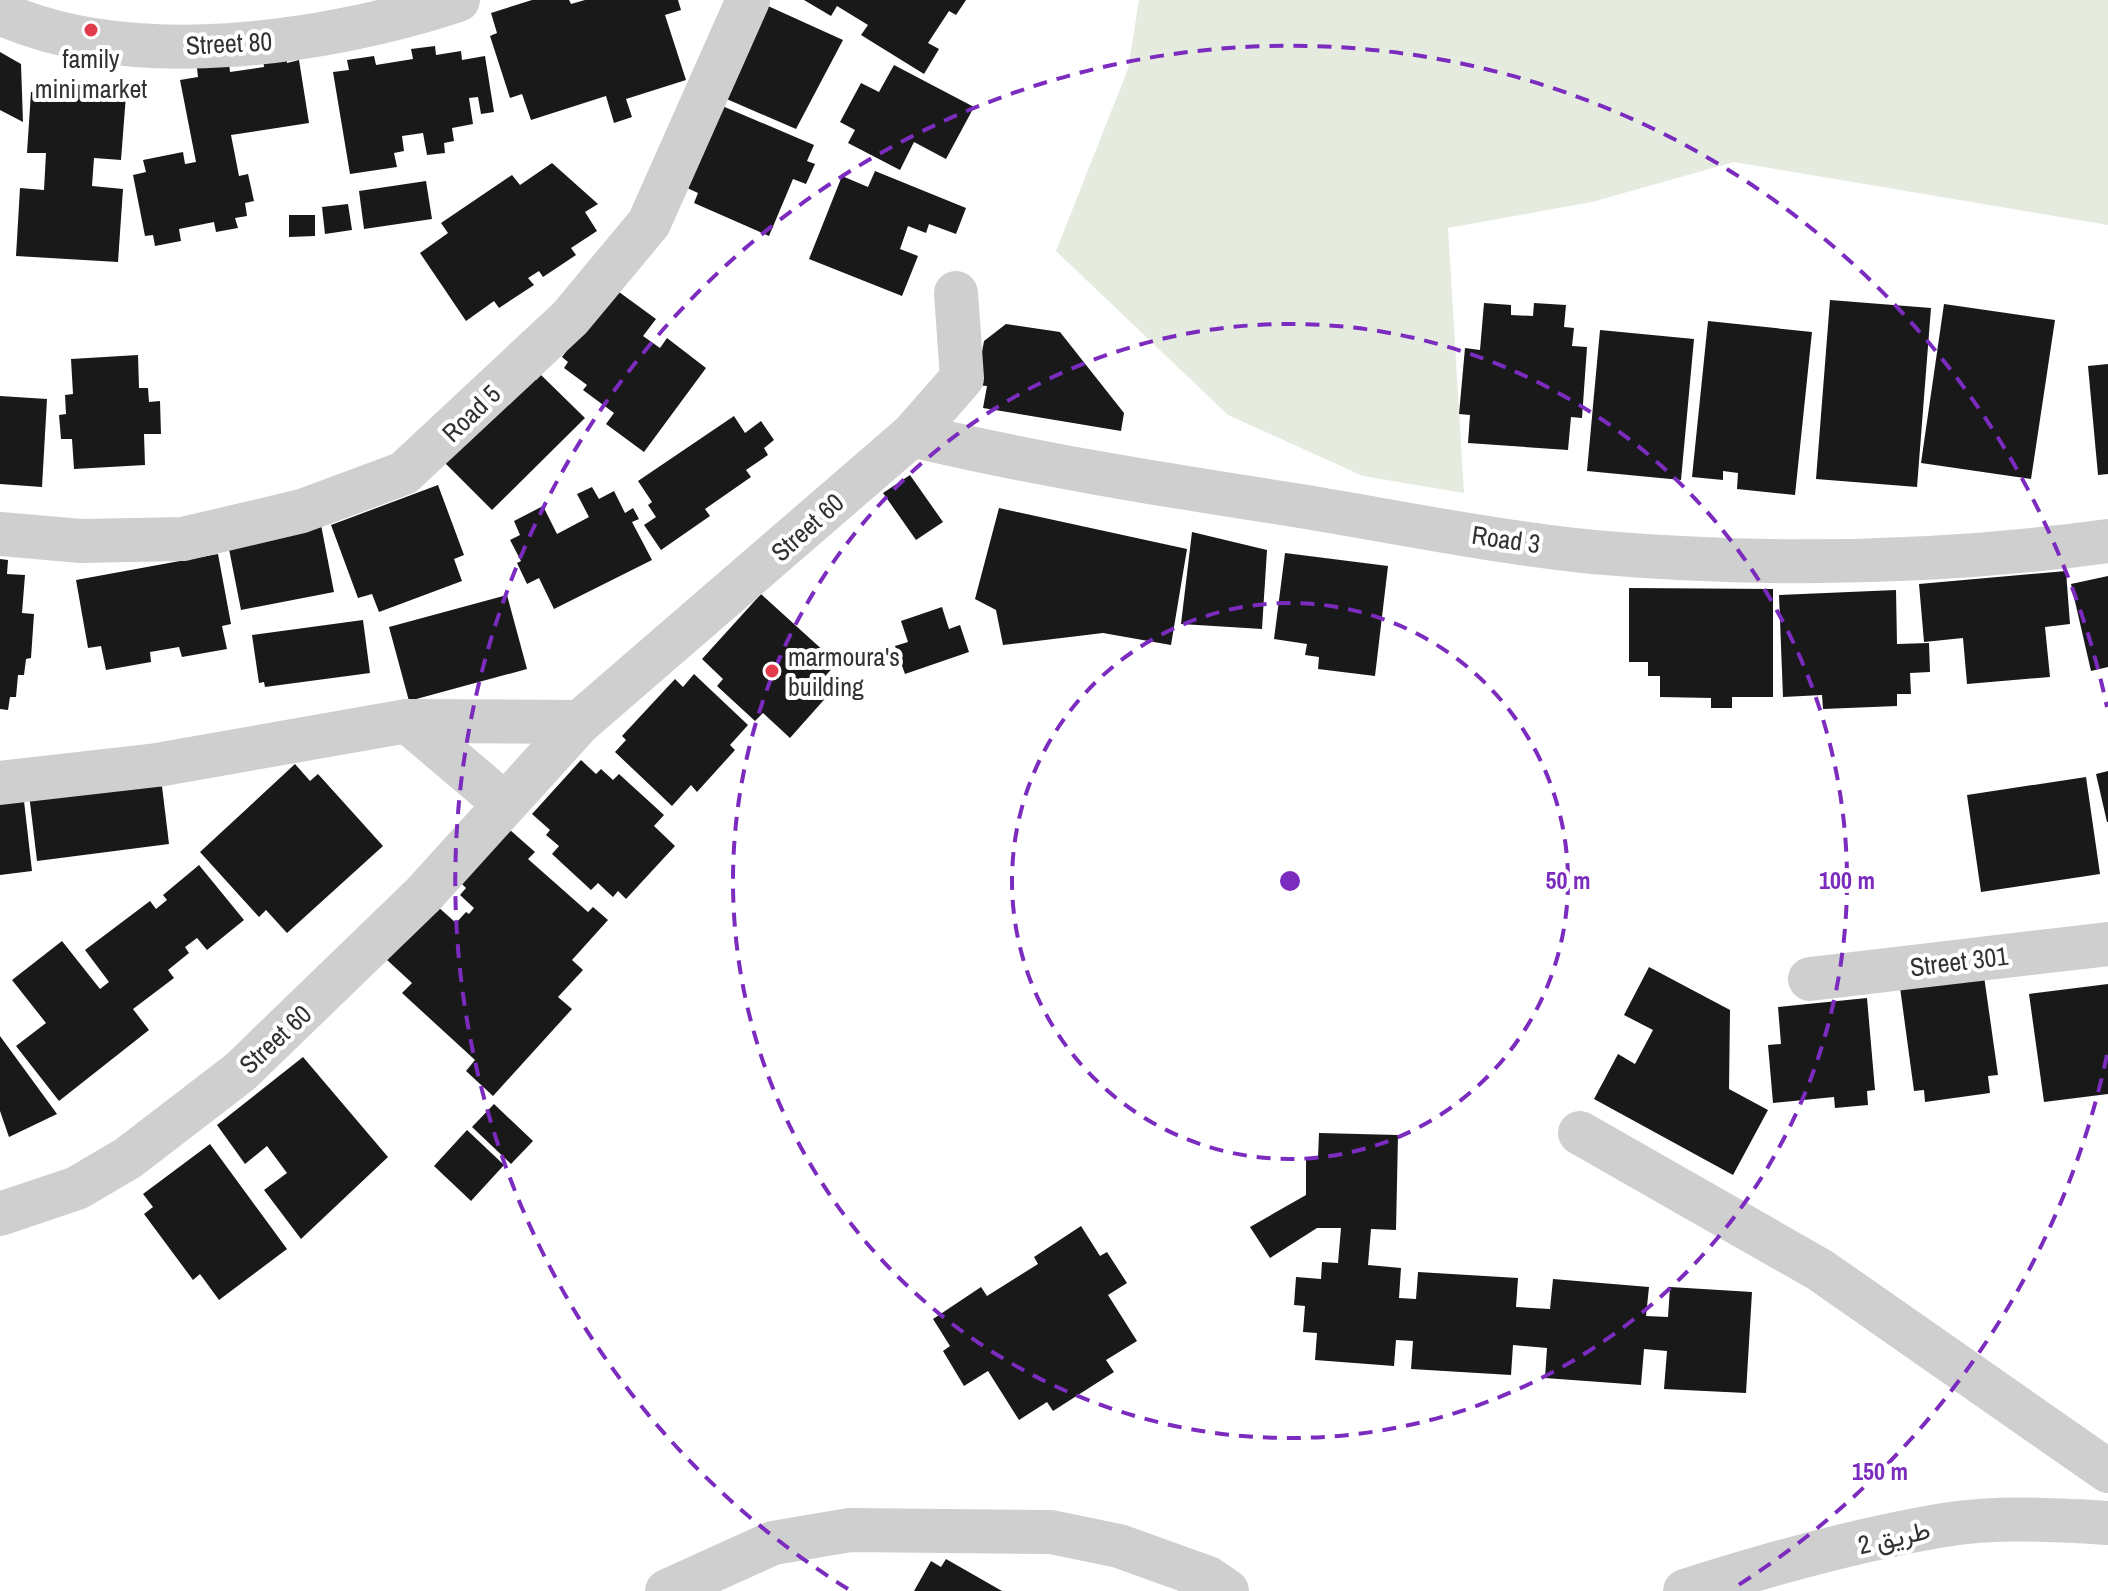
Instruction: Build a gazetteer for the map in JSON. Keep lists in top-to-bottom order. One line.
{"streets":{"street":["Street 80","Road 5","Street 60","Road 3","Street 301","طريق 2"]},"crossings":[["Street 60","Road 3"]],"places":["family mini market","marmoura's building"],"rings":["50 m","100 m","150 m"]}
